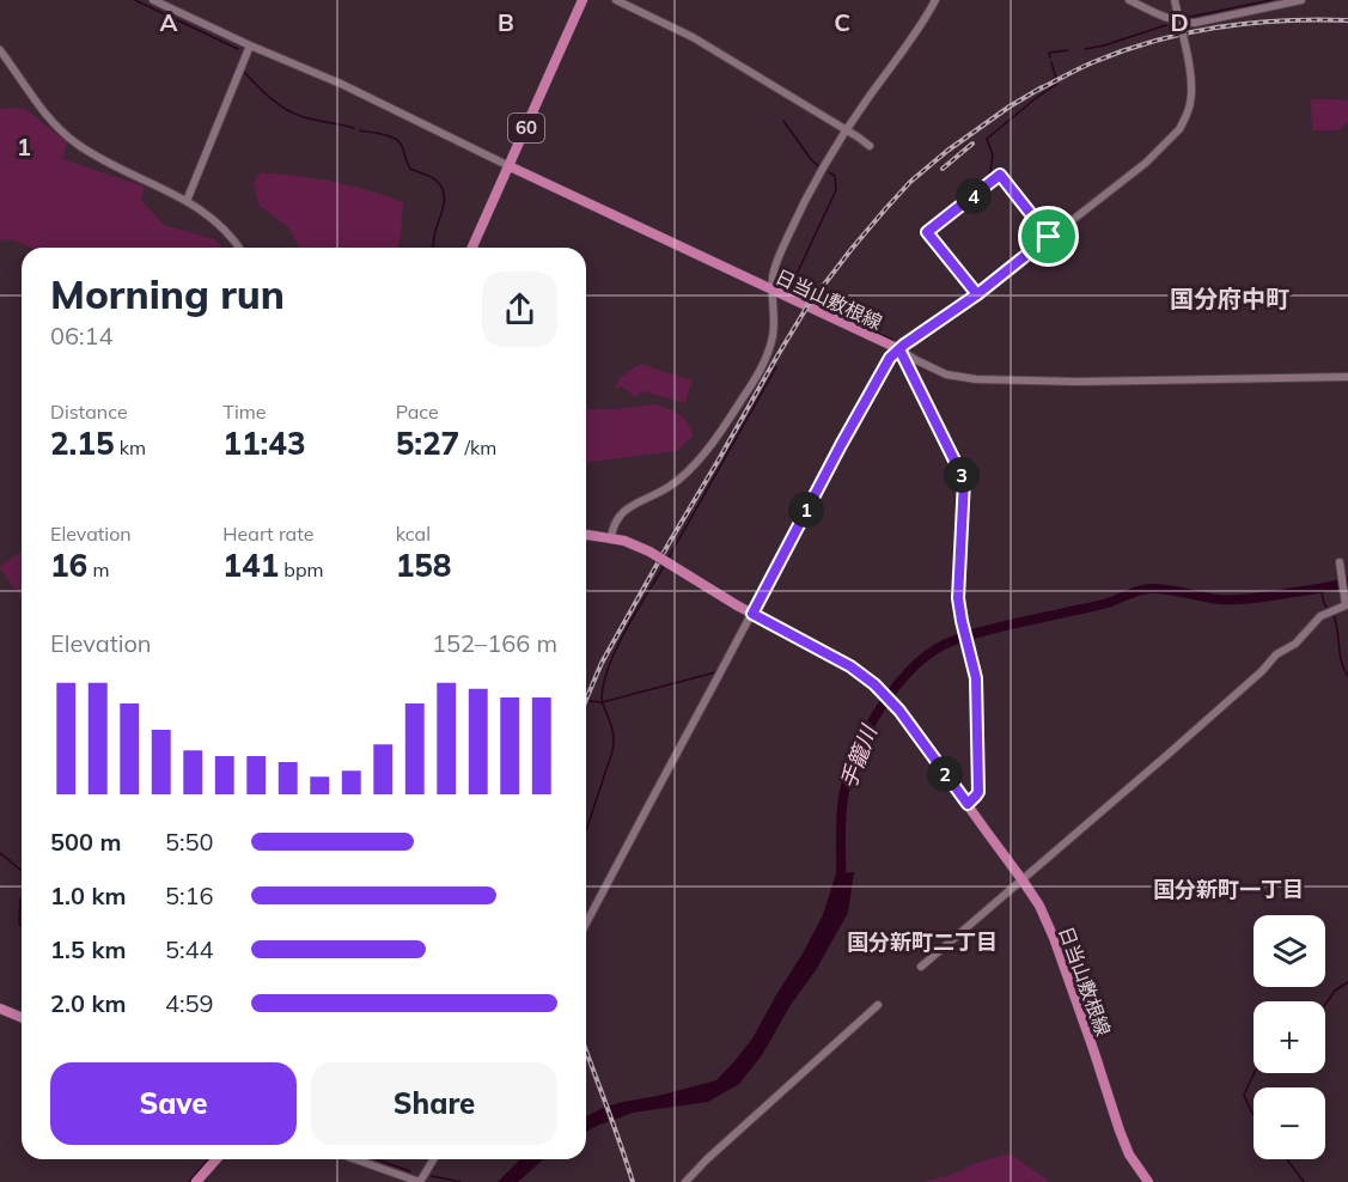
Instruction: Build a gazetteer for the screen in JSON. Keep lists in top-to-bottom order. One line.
{"streets":{"main road":["60","日当山敷根線"]},"crossings":[["60","日当山敷根線"]],"districts":["国分府中町","国分新町一丁目","国分新町二丁目"],"water":["手籠川"],"page":{"pins":["4","3","1","2"],"heading":["Morning run","06:14"],"stats":[["Distance","2.15 km"],["Time","11:43"],["Pace","5:27 /km"],["Elevation","16 m"],["Heart rate","141 bpm"],["kcal","158"]],"chart":["Elevation","152–166 m"],"list":[{"name":"500 m","note":"5:50"},{"name":"1.0 km","note":"5:16"},{"name":"1.5 km","note":"5:44"},{"name":"2.0 km","note":"4:59"}],"map_buttons":["+","−"],"buttons":["Save","Share"]},"grid":{"columns":["A","B","C","D"],"rows":["1"]}}
